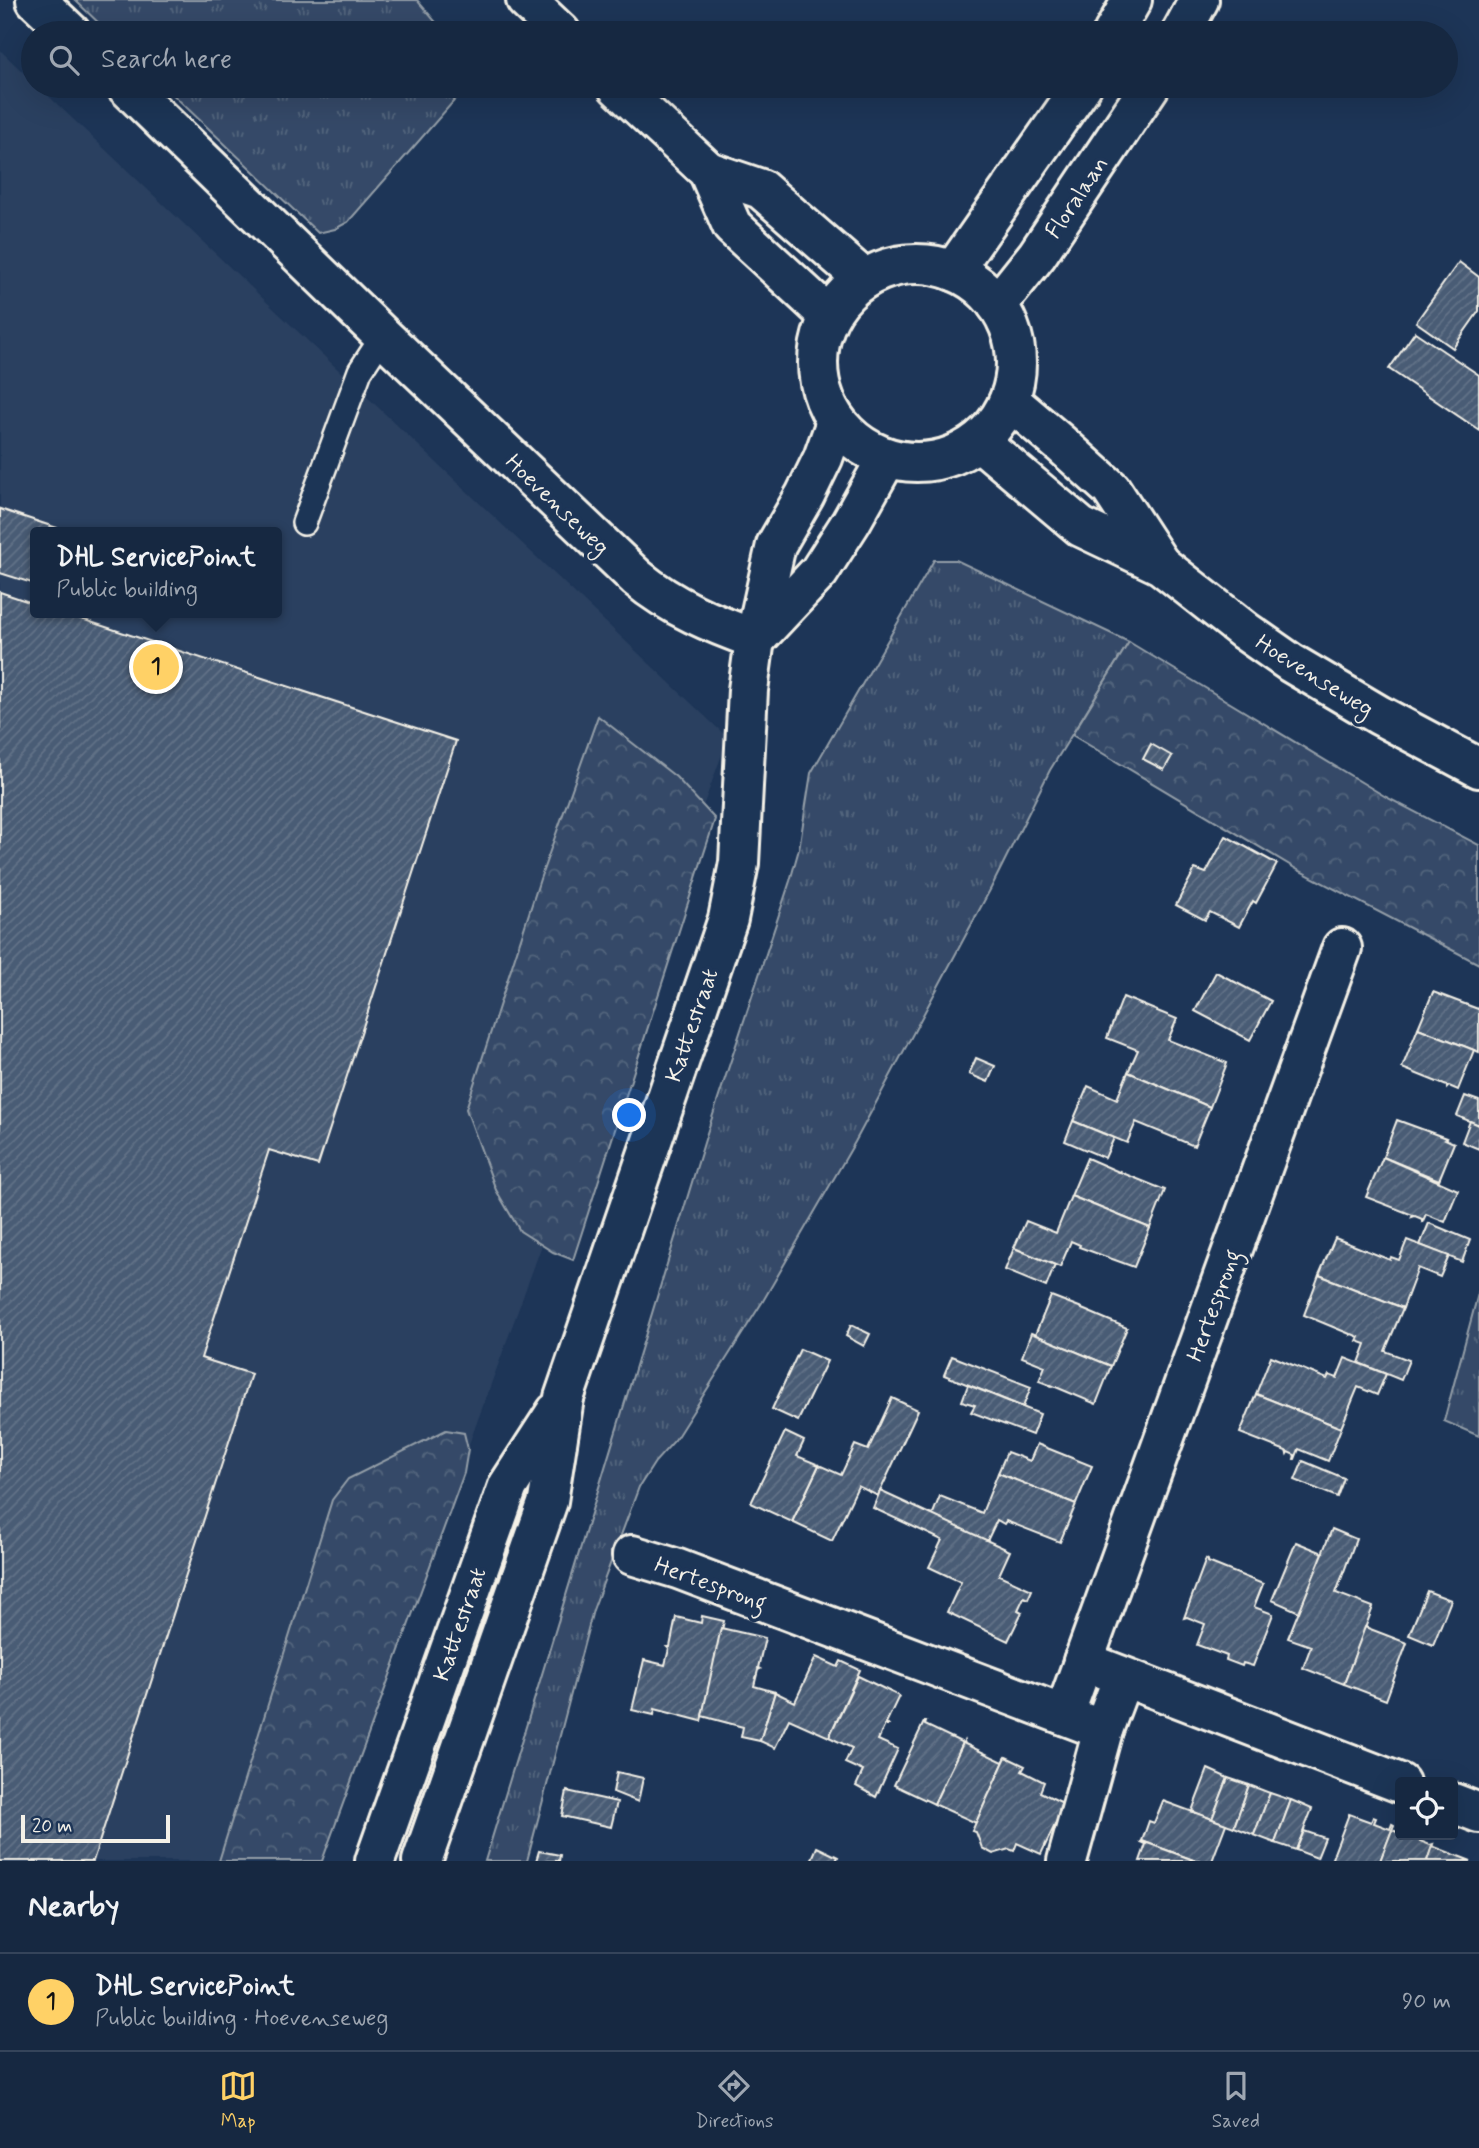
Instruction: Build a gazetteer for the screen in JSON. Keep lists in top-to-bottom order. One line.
{"streets":{"street":["Floralaan","Hoevenseweg","Kattestraat","Hertesprong"]},"crossings":[["Floralaan","Hoevenseweg"],["Floralaan","Kattestraat"],["Hoevenseweg","Kattestraat"]],"scale_bar":"20 m","page":{"search":"Search here","popup":["DHL ServicePoint","Public building"],"pins":"1","scale":"20 m","heading":"Nearby","list":[{"mark":"1","name":"DHL ServicePoint","note":"Public building · Hoevenseweg","value":"90 m"}],"nav":["Map","Directions","Saved"]}}
